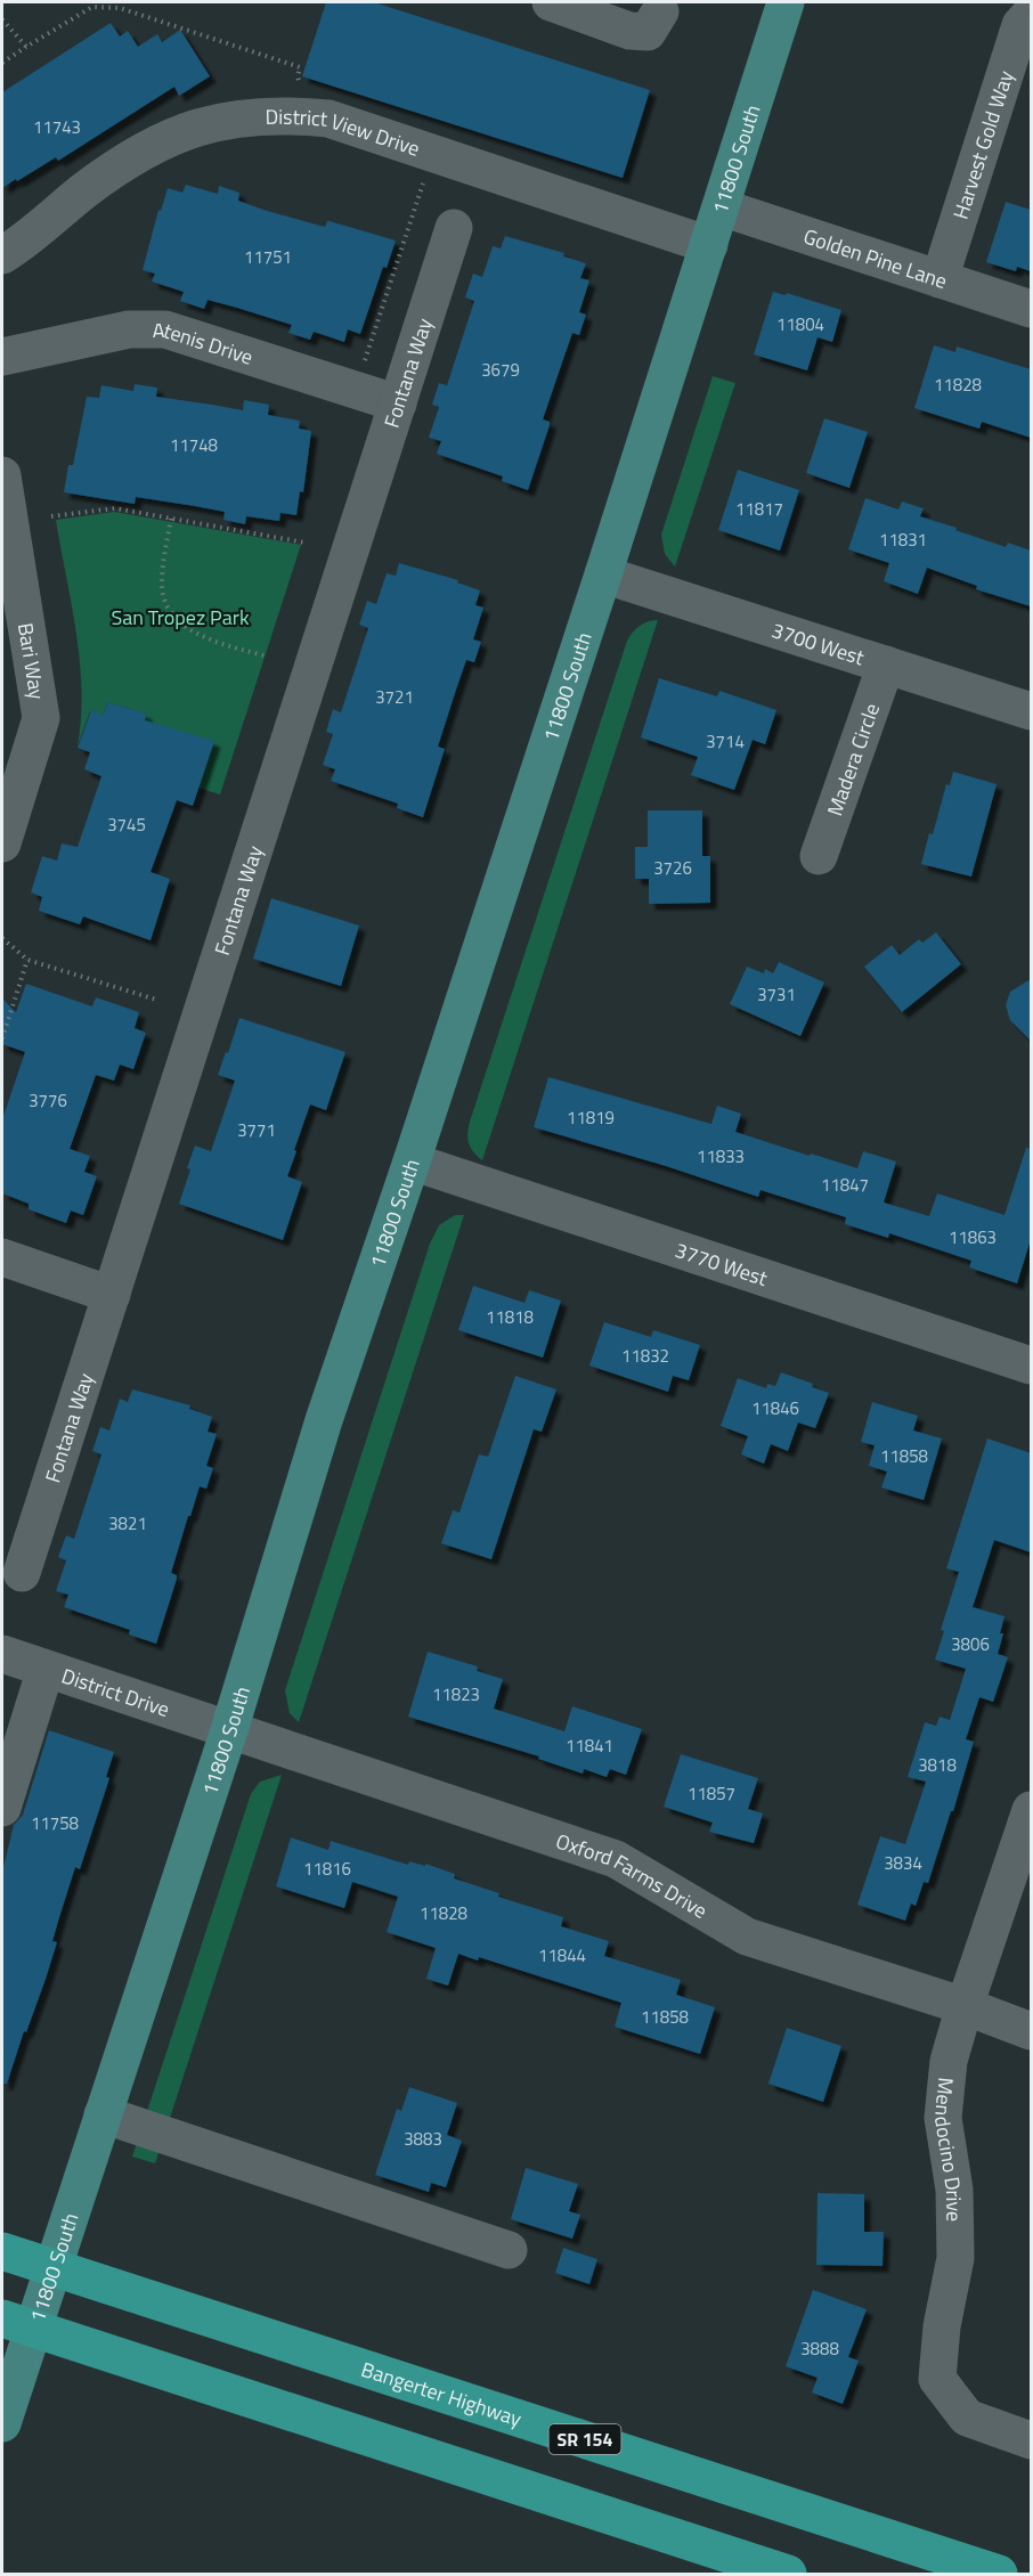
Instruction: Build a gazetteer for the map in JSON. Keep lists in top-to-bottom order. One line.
{"streets":{"highway":["Bangerter Highway","SR 154"],"main road":["11800 South"],"street":["District View Drive","Harvest Gold Way","Golden Pine Lane","Atenis Drive","Fontana Way","3700 West","Bari Way","Madera Circle","3770 West","District Drive","Oxford Farms Drive","Mendocino Drive"]},"crossings":[["District View Drive","11800 South"],["Harvest Gold Way","Golden Pine Lane"],["11800 South","Golden Pine Lane"],["11800 South","3700 West"],["11800 South","3770 West"],["11800 South","District Drive"],["11800 South","Oxford Farms Drive"],["Atenis Drive","Fontana Way"],["3700 West","Madera Circle"],["District Drive","Oxford Farms Drive"],["Oxford Farms Drive","Mendocino Drive"]],"parks":["San Tropez Park"],"house_numbers":["11743","11751","11804","3679","11828","11748","11817","11831","3721","3714","3745","3726","3731","3776","11819","3771","11833","11847","11863","11818","11832","11846","11858","3821","3806","11823","11841","3818","11857","11758","3834","11816","11828","11844","11858","3883","3888"]}
